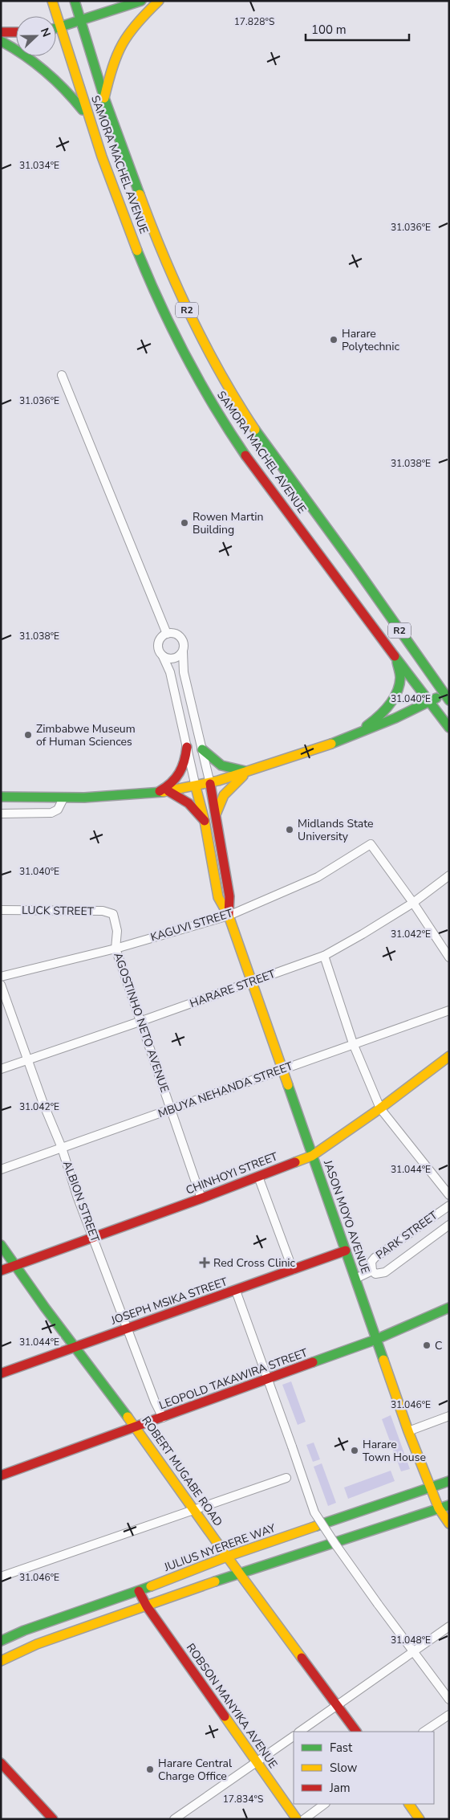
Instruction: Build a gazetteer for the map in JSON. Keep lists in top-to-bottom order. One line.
{"streets":{"main road":["SAMORA MACHEL AVENUE","R2","CHINHOYI STREET","JASON MOYO AVENUE","JOSEPH MSIKA STREET","LEOPOLD TAKAWIRA STREET","ROBERT MUGABE ROAD","JULIUS NYERERE WAY","ROBSON MANYIKA AVENUE"],"street":["LUCK STREET","KAGUVI STREET","HARARE STREET","AGOSTINHO NETO AVENUE","MBUYA NEHANDA STREET","ALBION STREET","PARK STREET"]},"crossings":[["LUCK STREET","AGOSTINHO NETO AVENUE"],["KAGUVI STREET","HARARE STREET"],["KAGUVI STREET","AGOSTINHO NETO AVENUE"],["KAGUVI STREET","JASON MOYO AVENUE"],["HARARE STREET","AGOSTINHO NETO AVENUE"],["HARARE STREET","ALBION STREET"],["HARARE STREET","JASON MOYO AVENUE"],["AGOSTINHO NETO AVENUE","MBUYA NEHANDA STREET"],["AGOSTINHO NETO AVENUE","CHINHOYI STREET"],["MBUYA NEHANDA STREET","ALBION STREET"],["MBUYA NEHANDA STREET","JASON MOYO AVENUE"],["CHINHOYI STREET","ALBION STREET"],["CHINHOYI STREET","JASON MOYO AVENUE"],["CHINHOYI STREET","ROBERT MUGABE ROAD"],["ALBION STREET","JOSEPH MSIKA STREET"],["ALBION STREET","LEOPOLD TAKAWIRA STREET"],["JASON MOYO AVENUE","JOSEPH MSIKA STREET"],["JASON MOYO AVENUE","LEOPOLD TAKAWIRA STREET"],["JASON MOYO AVENUE","JULIUS NYERERE WAY"],["JOSEPH MSIKA STREET","ROBERT MUGABE ROAD"],["LEOPOLD TAKAWIRA STREET","ROBERT MUGABE ROAD"],["ROBERT MUGABE ROAD","JULIUS NYERERE WAY"],["JULIUS NYERERE WAY","ROBSON MANYIKA AVENUE"]],"places":{"other":["Harare Polytechnic","Rowen Martin Building","Zimbabwe Museum of Human Sciences","Midlands State University","C","Harare Town House","Harare Central Charge Office"],"health":["Red Cross Clinic"]},"legend":["Fast","Slow","Jam"],"scale_bar":"100 m","north":"right","coordinates":["17.828°S","31.034°E","31.036°E","31.038°E","31.040°E","31.042°E","31.044°E","31.046°E","31.048°E","17.834°S"]}
